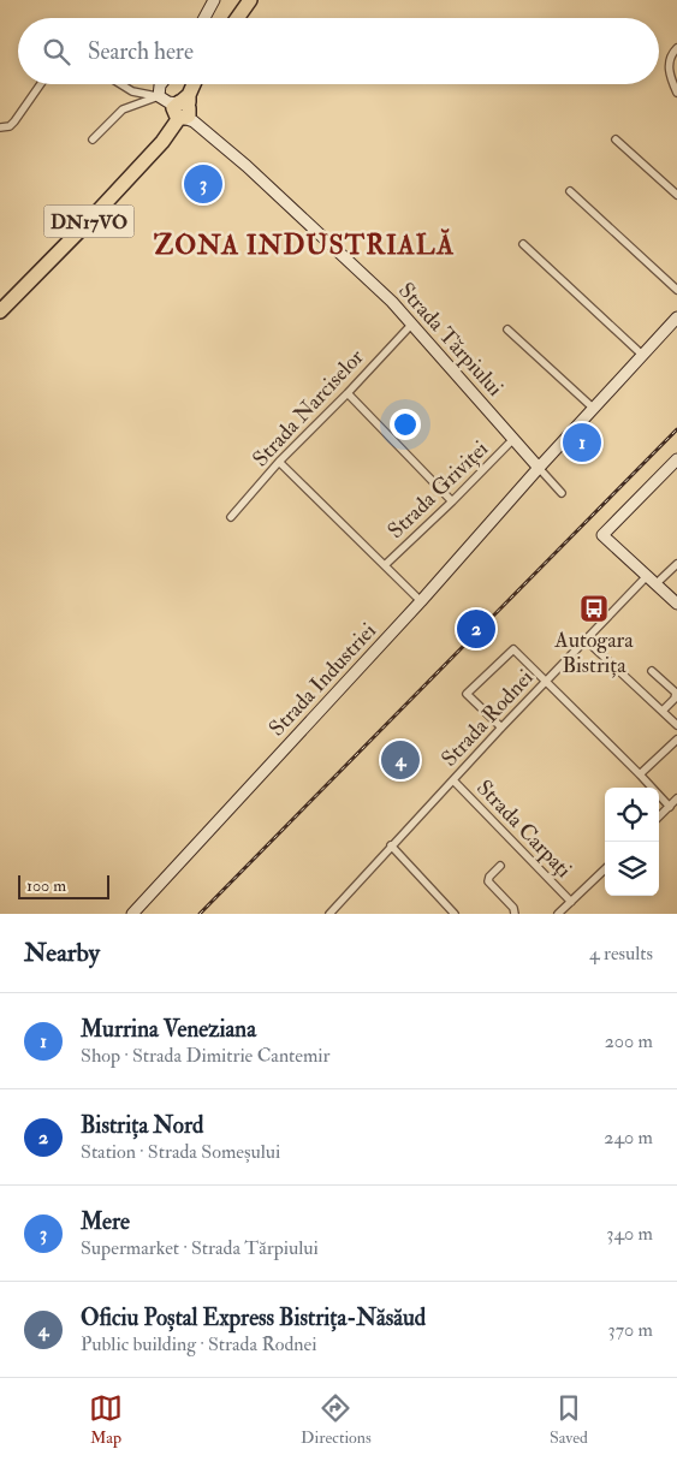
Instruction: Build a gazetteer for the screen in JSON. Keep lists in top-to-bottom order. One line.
{"streets":{"highway":["DN17VO"],"street":["Strada Tărpiului","Strada Narciselor","Strada Griviței","Strada Industriei","Strada Rodnei","Strada Carpați"]},"crossings":[["DN17VO","Strada Tărpiului"],["Strada Tărpiului","Strada Narciselor"],["Strada Tărpiului","Strada Griviței"],["Strada Tărpiului","Strada Industriei"],["Strada Rodnei","Strada Carpați"]],"districts":["ZONA INDUSTRIALĂ"],"places":{"bus stop":["Autogara Bistrița"]},"scale_bar":"100 m","page":{"search":"Search here","pins":["3","1","2","4"],"scale":"100 m","heading":["Nearby","4 results"],"list":[{"mark":"1","name":"Murrina Veneziana","note":"Shop · Strada Dimitrie Cantemir","value":"200 m"},{"mark":"2","name":"Bistrița Nord","note":"Station · Strada Someșului","value":"240 m"},{"mark":"3","name":"Mere","note":"Supermarket · Strada Tărpiului","value":"340 m"},{"mark":"4","name":"Oficiu Poștal Express Bistrița-Năsăud","note":"Public building · Strada Rodnei","value":"370 m"}],"nav":["Map","Directions","Saved"]}}
